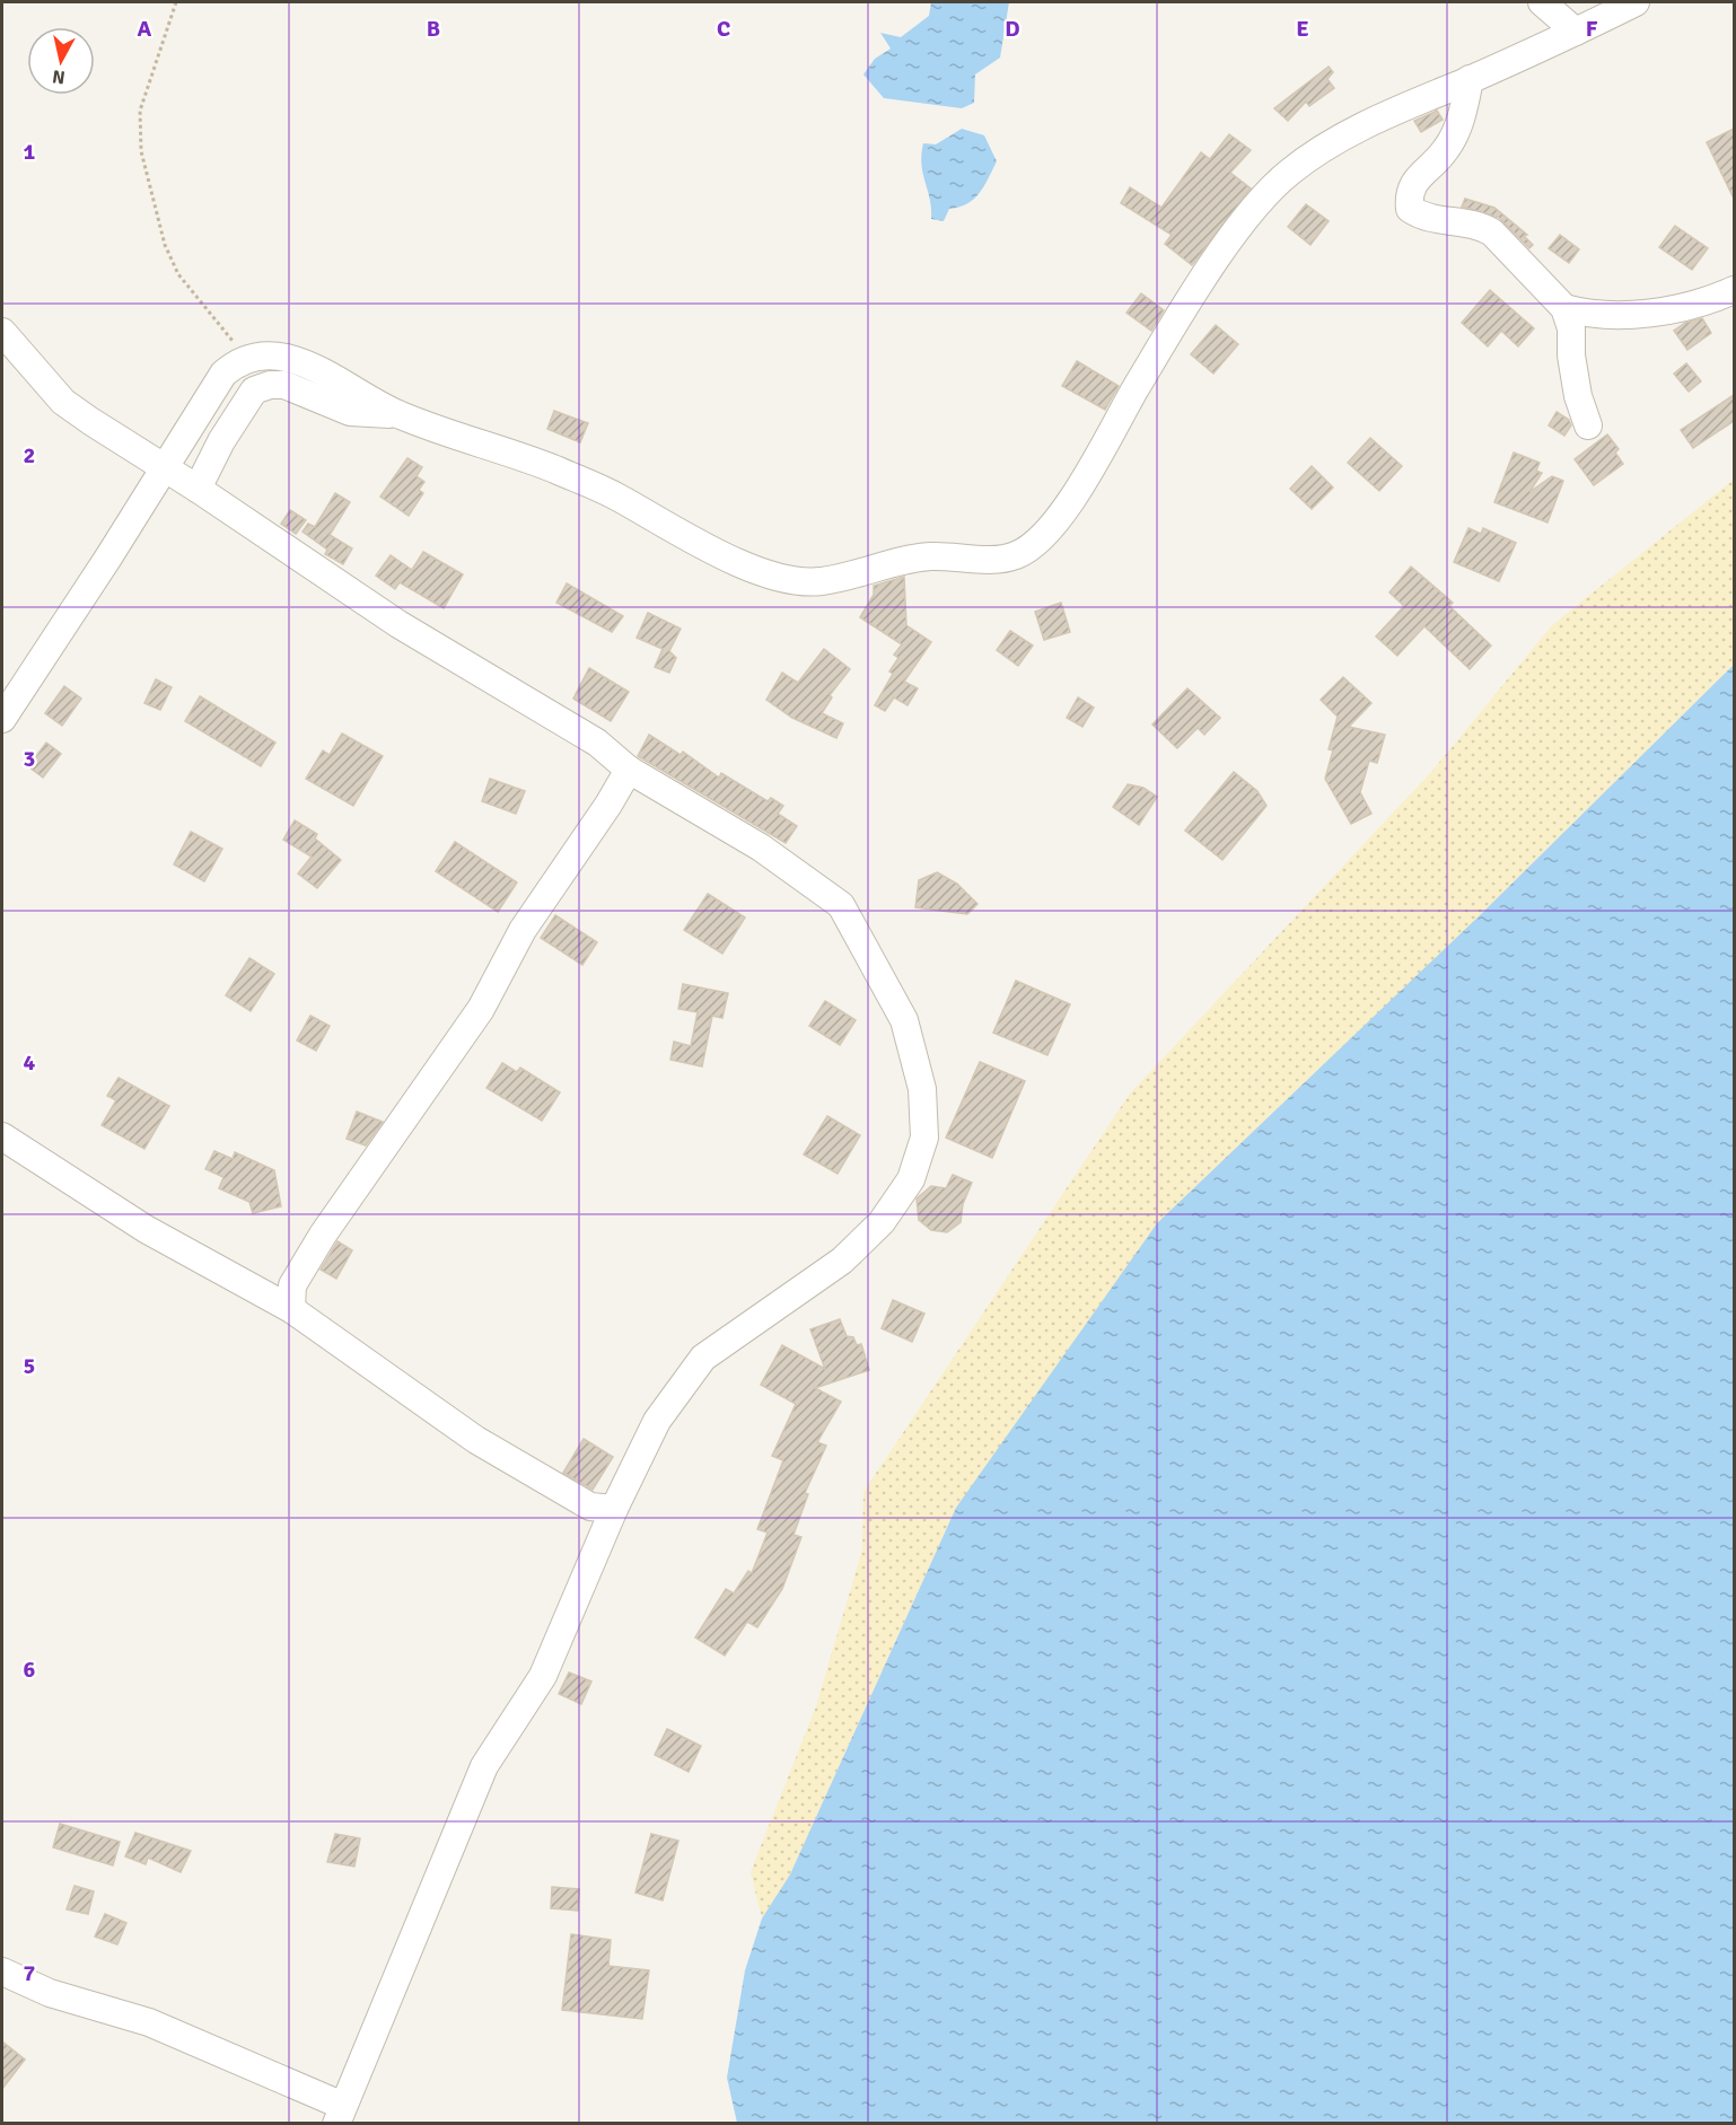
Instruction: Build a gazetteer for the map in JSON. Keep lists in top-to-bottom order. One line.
{"north":"bottom","grid":{"columns":["A","B","C","D","E","F"],"rows":["1","2","3","4","5","6","7"]}}
